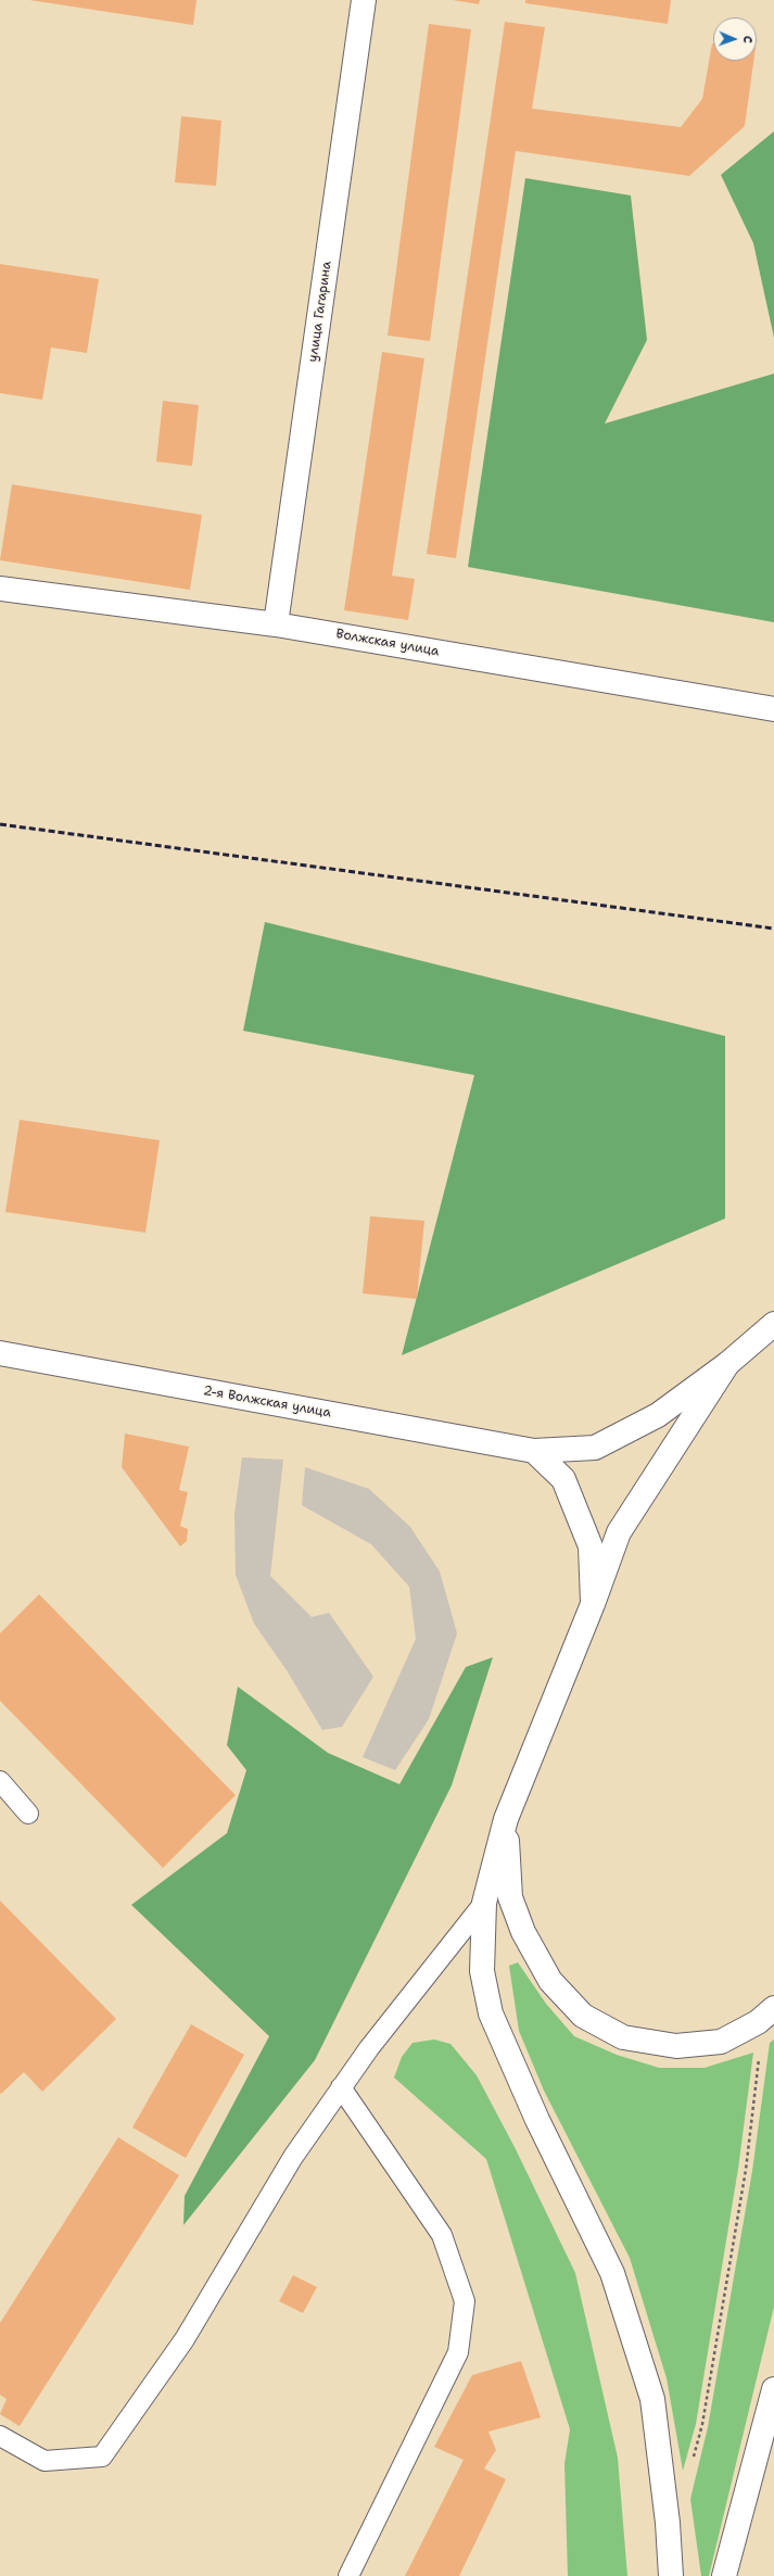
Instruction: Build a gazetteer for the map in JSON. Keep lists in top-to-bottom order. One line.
{"streets":{"street":["улица Гагарина","Волжская улица","2-я Волжская улица"]},"crossings":[["улица Гагарина","Волжская улица"]],"north":"right"}
